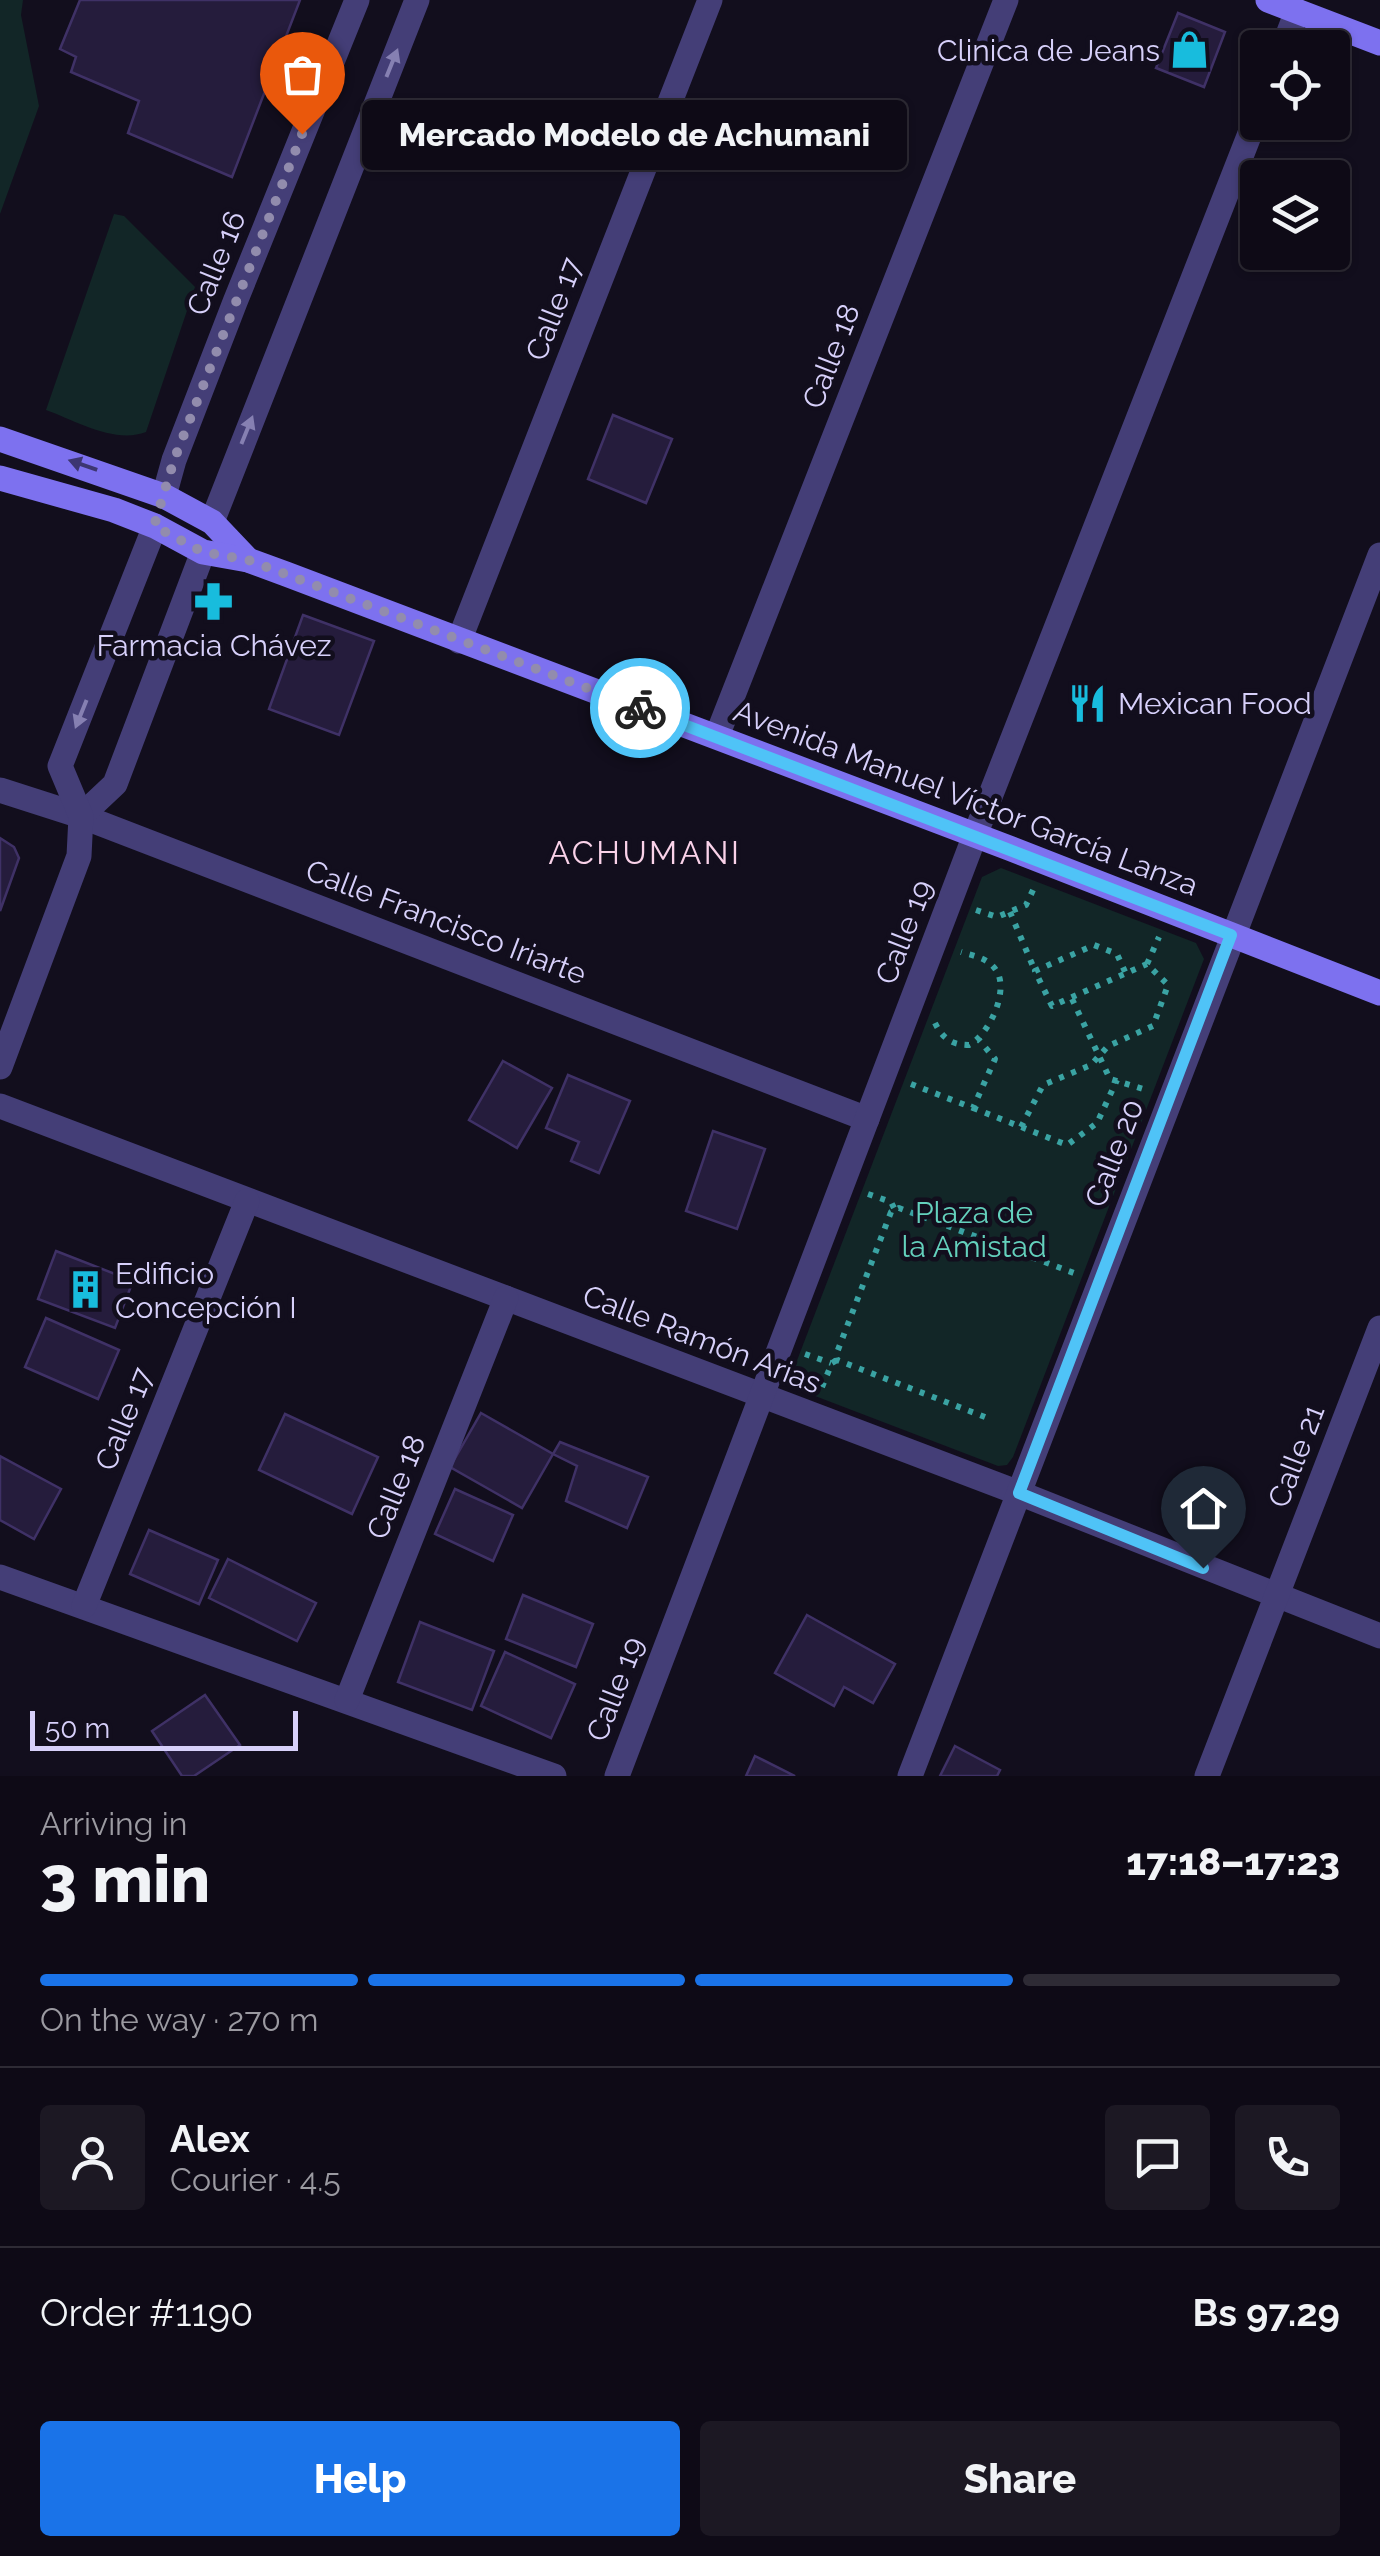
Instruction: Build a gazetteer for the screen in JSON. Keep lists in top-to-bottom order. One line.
{"streets":{"main road":["Avenida Manuel Víctor García Lanza"],"street":["Calle 16","Calle 17","Calle 18","Calle Francisco Iriarte","Calle 19","Calle 20","Calle Ramón Arias","Calle 21"]},"crossings":[["Calle 16","Avenida Manuel Víctor García Lanza"],["Calle 17","Avenida Manuel Víctor García Lanza"],["Calle 17","Calle Ramón Arias"],["Calle 18","Avenida Manuel Víctor García Lanza"],["Calle 18","Calle Ramón Arias"],["Avenida Manuel Víctor García Lanza","Calle 19"],["Avenida Manuel Víctor García Lanza","Calle 20"],["Calle Francisco Iriarte","Calle 19"],["Calle 19","Calle Ramón Arias"],["Calle 20","Calle Ramón Arias"],["Calle Ramón Arias","Calle 21"]],"districts":["ACHUMANI"],"parks":["Plaza de la Amistad"],"places":{"shop":["Clinica de Jeans"],"other":["Mercado Modelo de Achumani"],"pharmacy":["Farmacia Chávez"],"restaurant":["Mexican Food"],"building":["Edificio Concepción I"]},"scale_bar":"50 m","page":{"bubble":"Mercado Modelo de Achumani","scale":"50 m","heading":["3 min","Arriving in","17:18–17:23"],"panel":["Alex","Courier · 4.5","Order #1190","Bs 97.29"],"bar":"On the way · 270 m","buttons":["Help","Share"]}}
